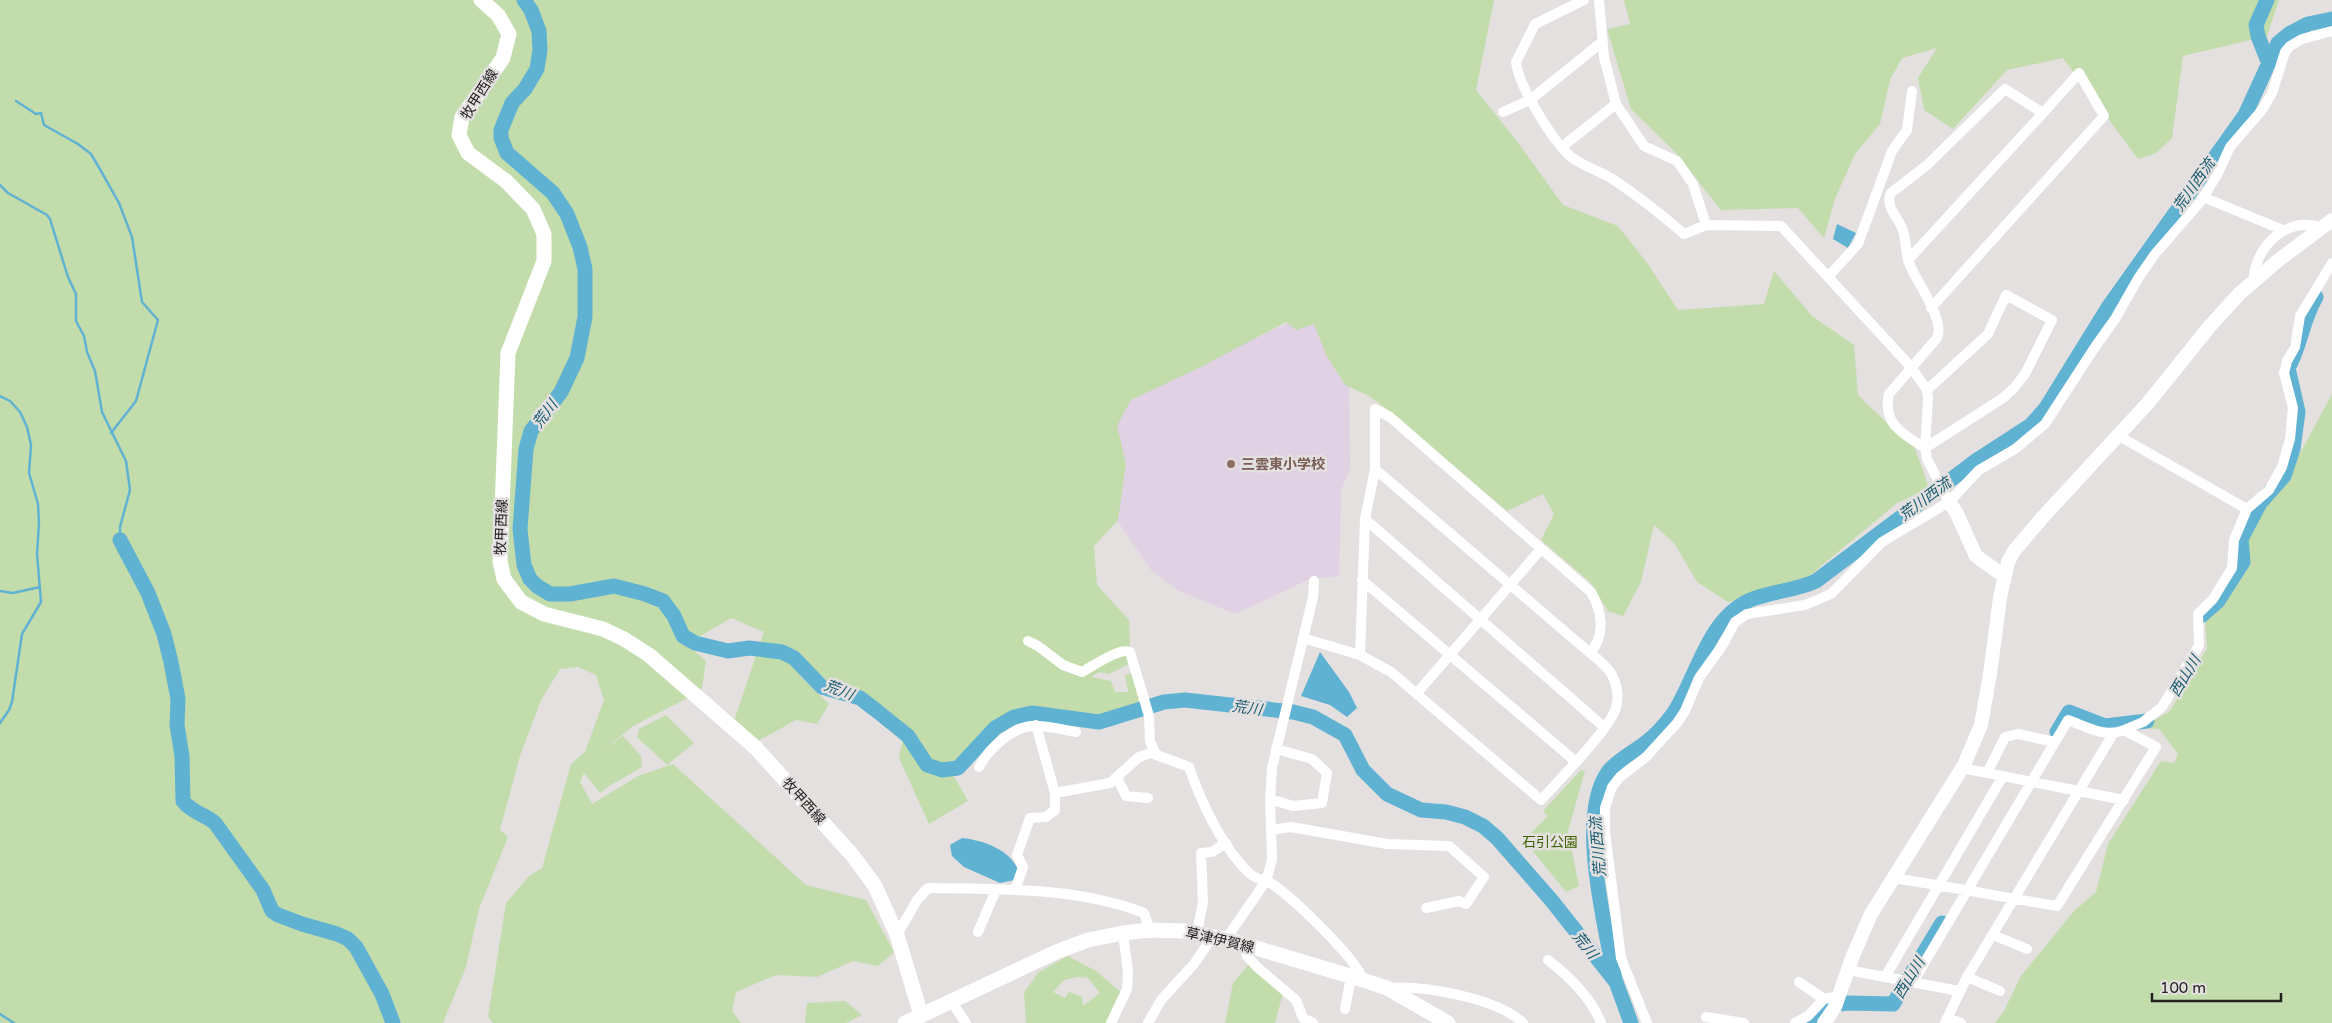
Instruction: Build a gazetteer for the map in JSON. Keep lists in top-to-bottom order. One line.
{"streets":{"main road":["牧甲西線","草津伊賀線"]},"crossings":[["牧甲西線","草津伊賀線"]],"water":["荒川西流","荒川","西山川"],"parks":["石引公園"],"places":["三雲東小学校"],"scale_bar":"100 m"}
